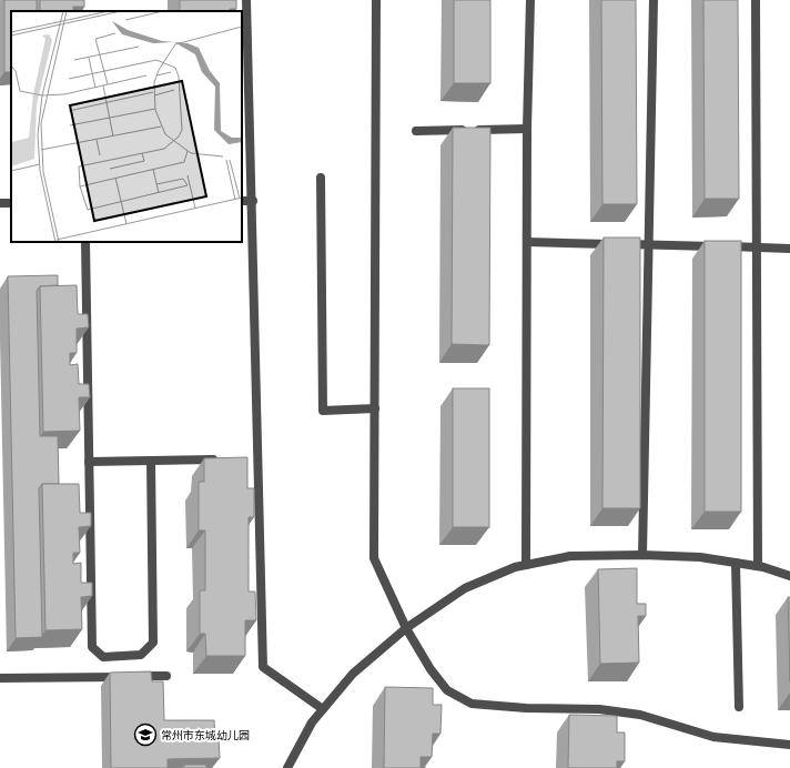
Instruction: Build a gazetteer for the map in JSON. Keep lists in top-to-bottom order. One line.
{"places":{"school or university":["常州市东城幼儿园"]}}
